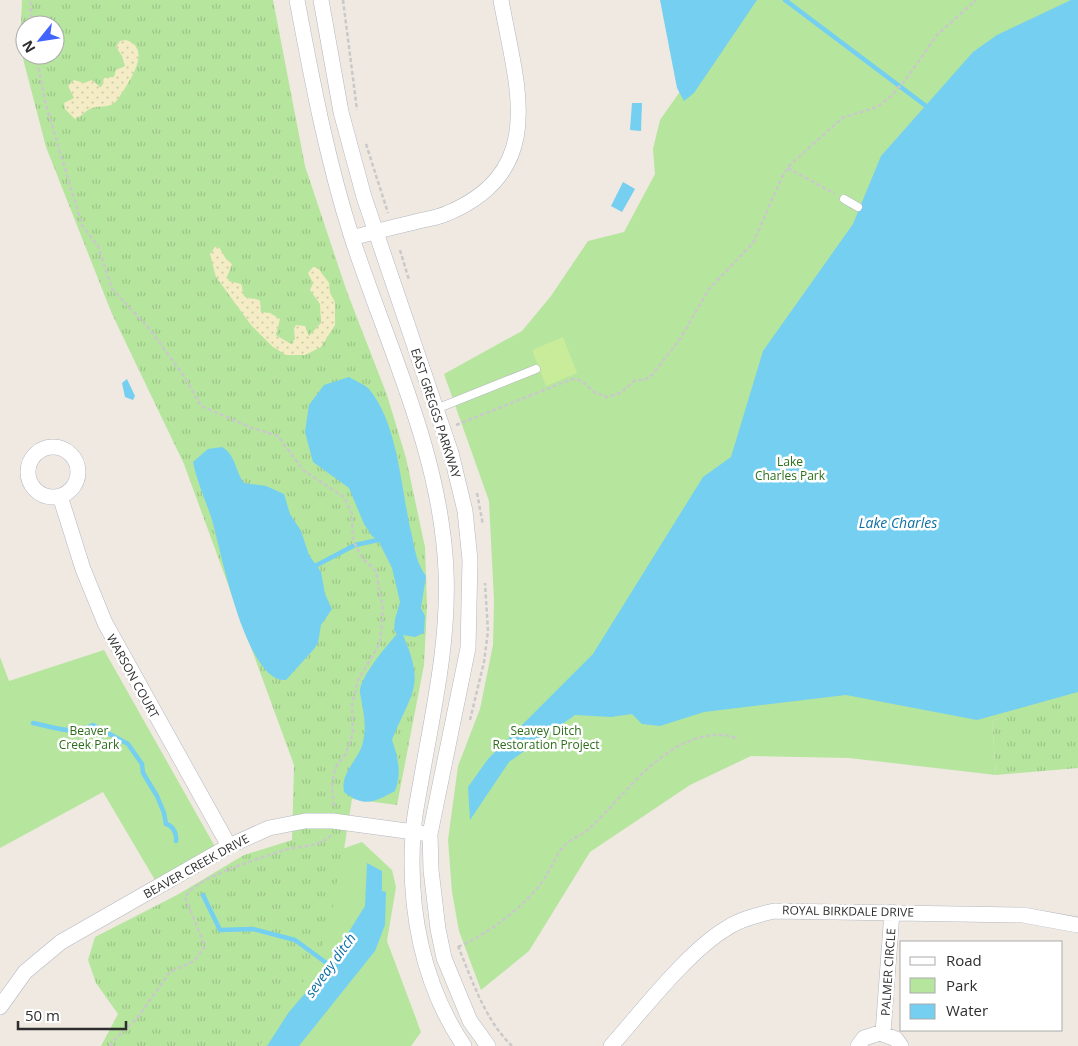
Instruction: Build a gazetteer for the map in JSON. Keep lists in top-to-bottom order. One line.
{"streets":{"street":["EAST GREGGS PARKWAY","WARSON COURT","BEAVER CREEK DRIVE","ROYAL BIRKDALE DRIVE","PALMER CIRCLE"]},"crossings":[["EAST GREGGS PARKWAY","BEAVER CREEK DRIVE"],["WARSON COURT","BEAVER CREEK DRIVE"],["ROYAL BIRKDALE DRIVE","PALMER CIRCLE"]],"water":["Lake Charles","seveay ditch"],"parks":["Lake Charles Park","Beaver Creek Park","Seavey Ditch Restoration Project"],"legend":["Road","Park","Water"],"scale_bar":"50 m","north":"bottom left"}
